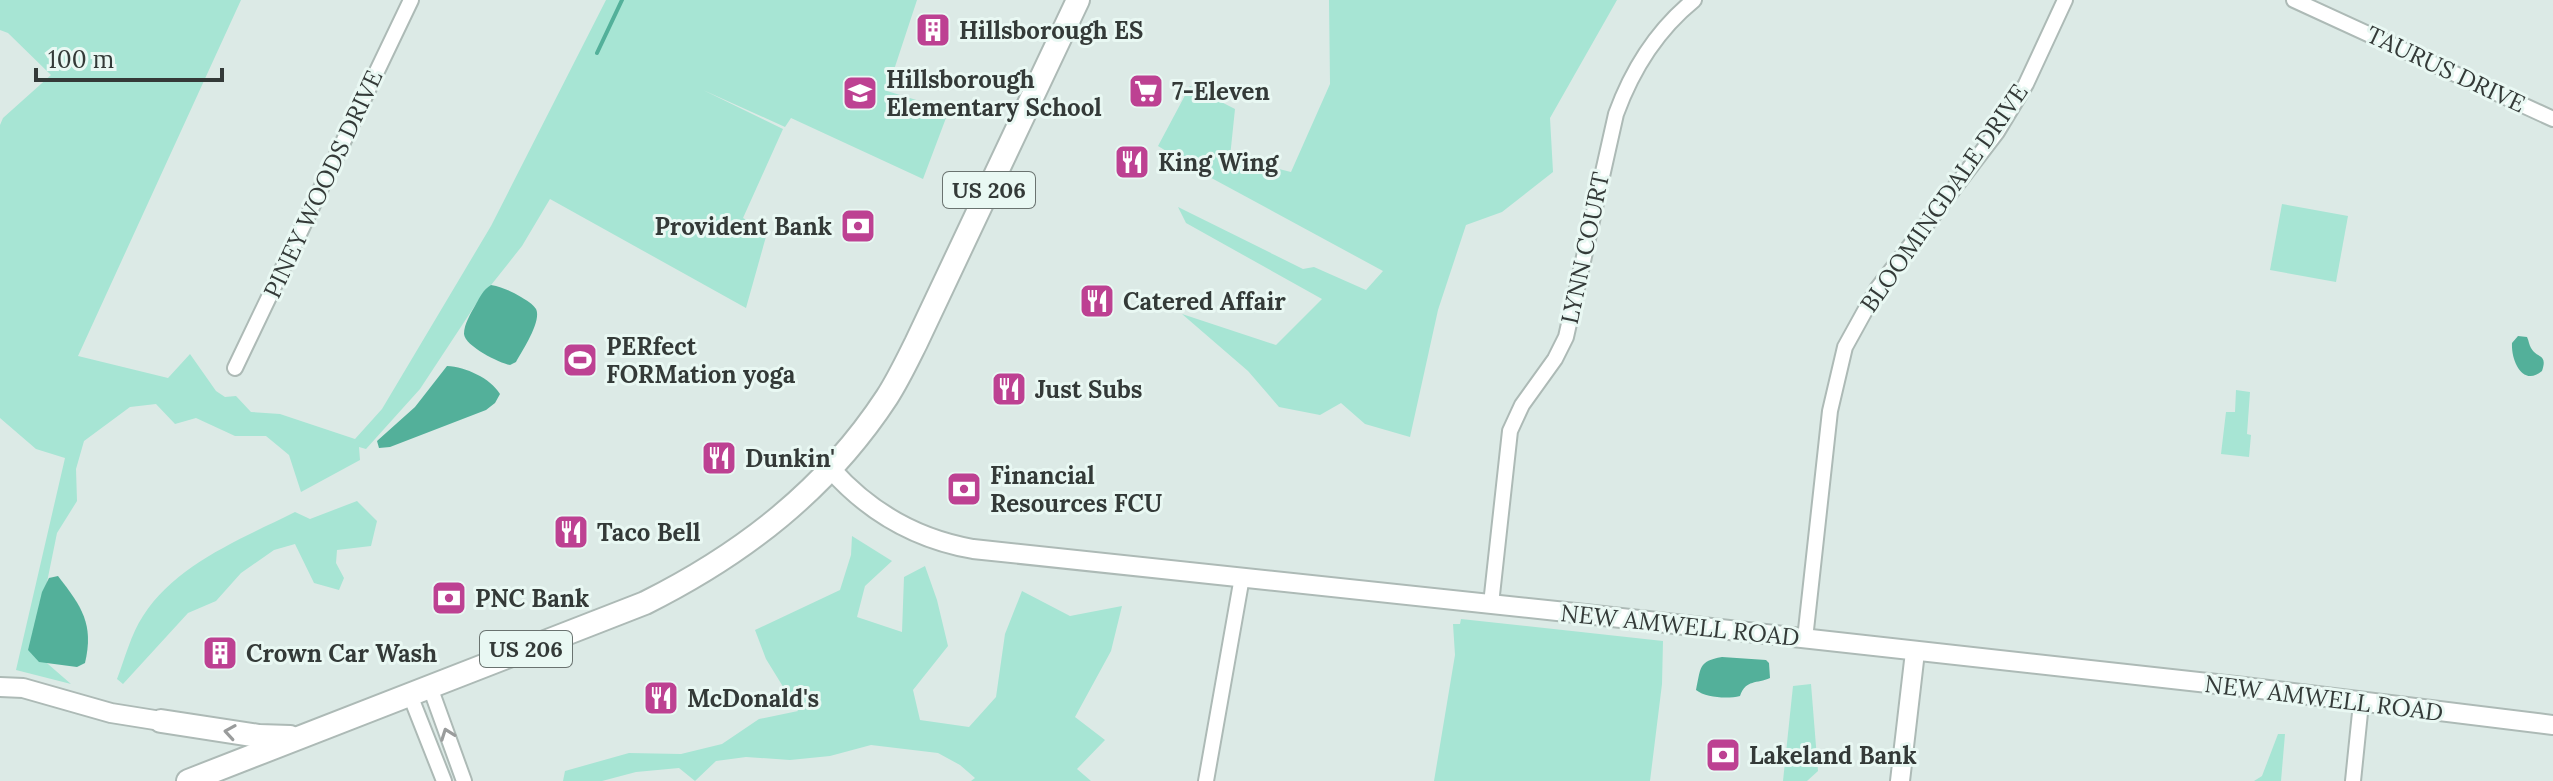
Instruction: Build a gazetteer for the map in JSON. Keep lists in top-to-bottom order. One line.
{"streets":{"main road":["US 206"],"street":["TAURUS DRIVE","PINEY WOODS DRIVE","BLOOMINGDALE DRIVE","LYNN COURT","NEW AMWELL ROAD"]},"crossings":[["US 206","NEW AMWELL ROAD"],["BLOOMINGDALE DRIVE","NEW AMWELL ROAD"],["LYNN COURT","NEW AMWELL ROAD"]],"places":{"building":["Hillsborough ES","Crown Car Wash"],"supermarket":["7-Eleven"],"school or university":["Hillsborough Elementary School"],"restaurant":["King Wing","Catered Affair","Just Subs","Dunkin'","Taco Bell","McDonald's"],"bank":["Provident Bank","Financial Resources FCU","PNC Bank","Lakeland Bank"],"sports":["PERfect FORMation yoga"]},"scale_bar":"100 m"}
